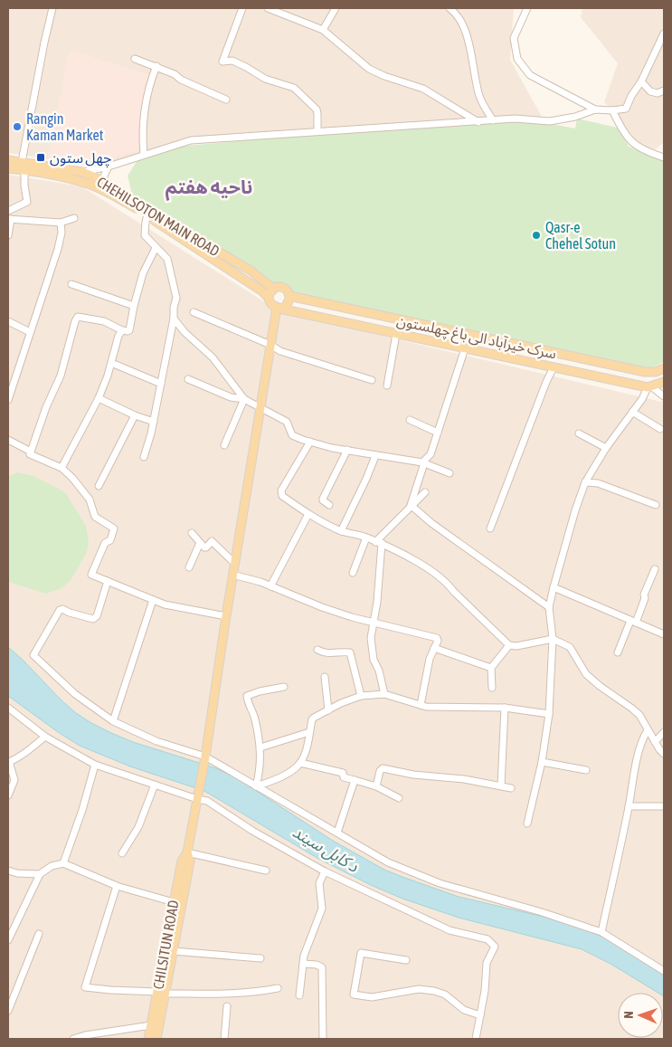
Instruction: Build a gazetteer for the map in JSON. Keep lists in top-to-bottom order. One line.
{"streets":{"main road":["CHEHILSOTON MAIN ROAD","سرک خیرآباد الی باغ چهلستون","CHILSITUN ROAD"]},"crossings":[["CHEHILSOTON MAIN ROAD","سرک خیرآباد الی باغ چهلستون"],["CHEHILSOTON MAIN ROAD","CHILSITUN ROAD"],["سرک خیرآباد الی باغ چهلستون","CHILSITUN ROAD"]],"districts":["ناحیه هفتم"],"water":["د کابل سيند"],"places":{"other":["Rangin Kaman Market","Qasr-e Chehel Sotun"],"transit":["چهل ستون"]},"north":"left"}
